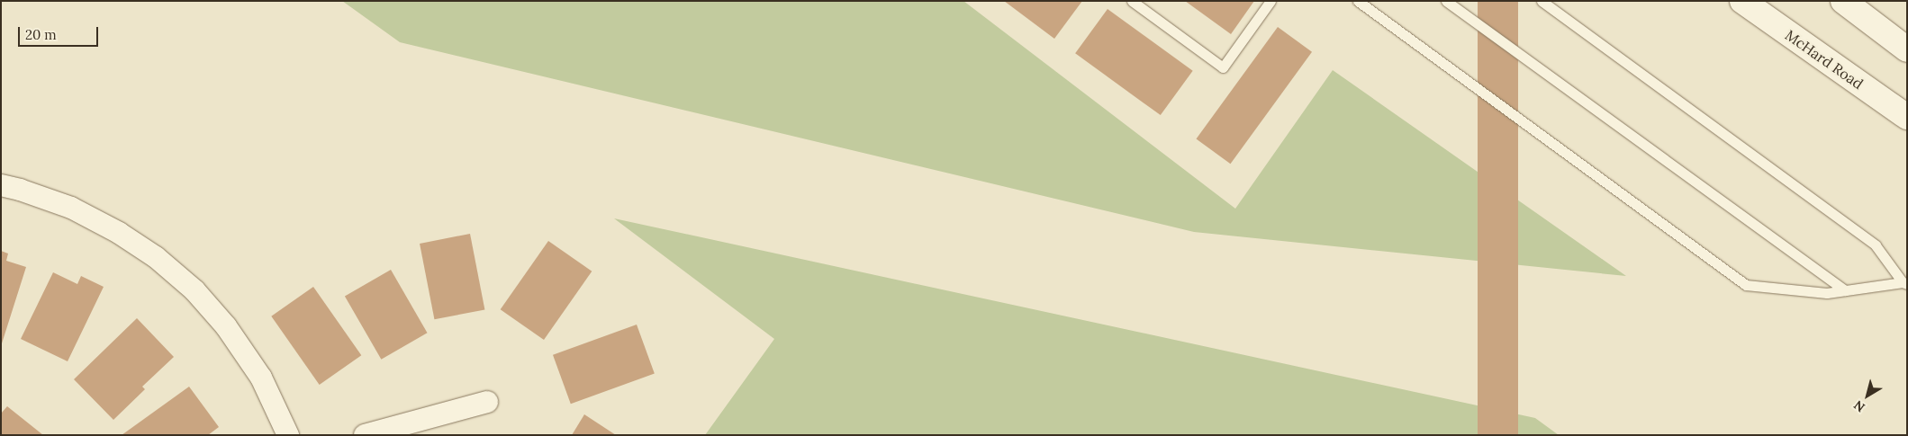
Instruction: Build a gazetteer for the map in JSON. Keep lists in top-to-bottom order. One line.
{"streets":{"main road":["McHard Road"]},"scale_bar":"20 m","north":"bottom left"}
